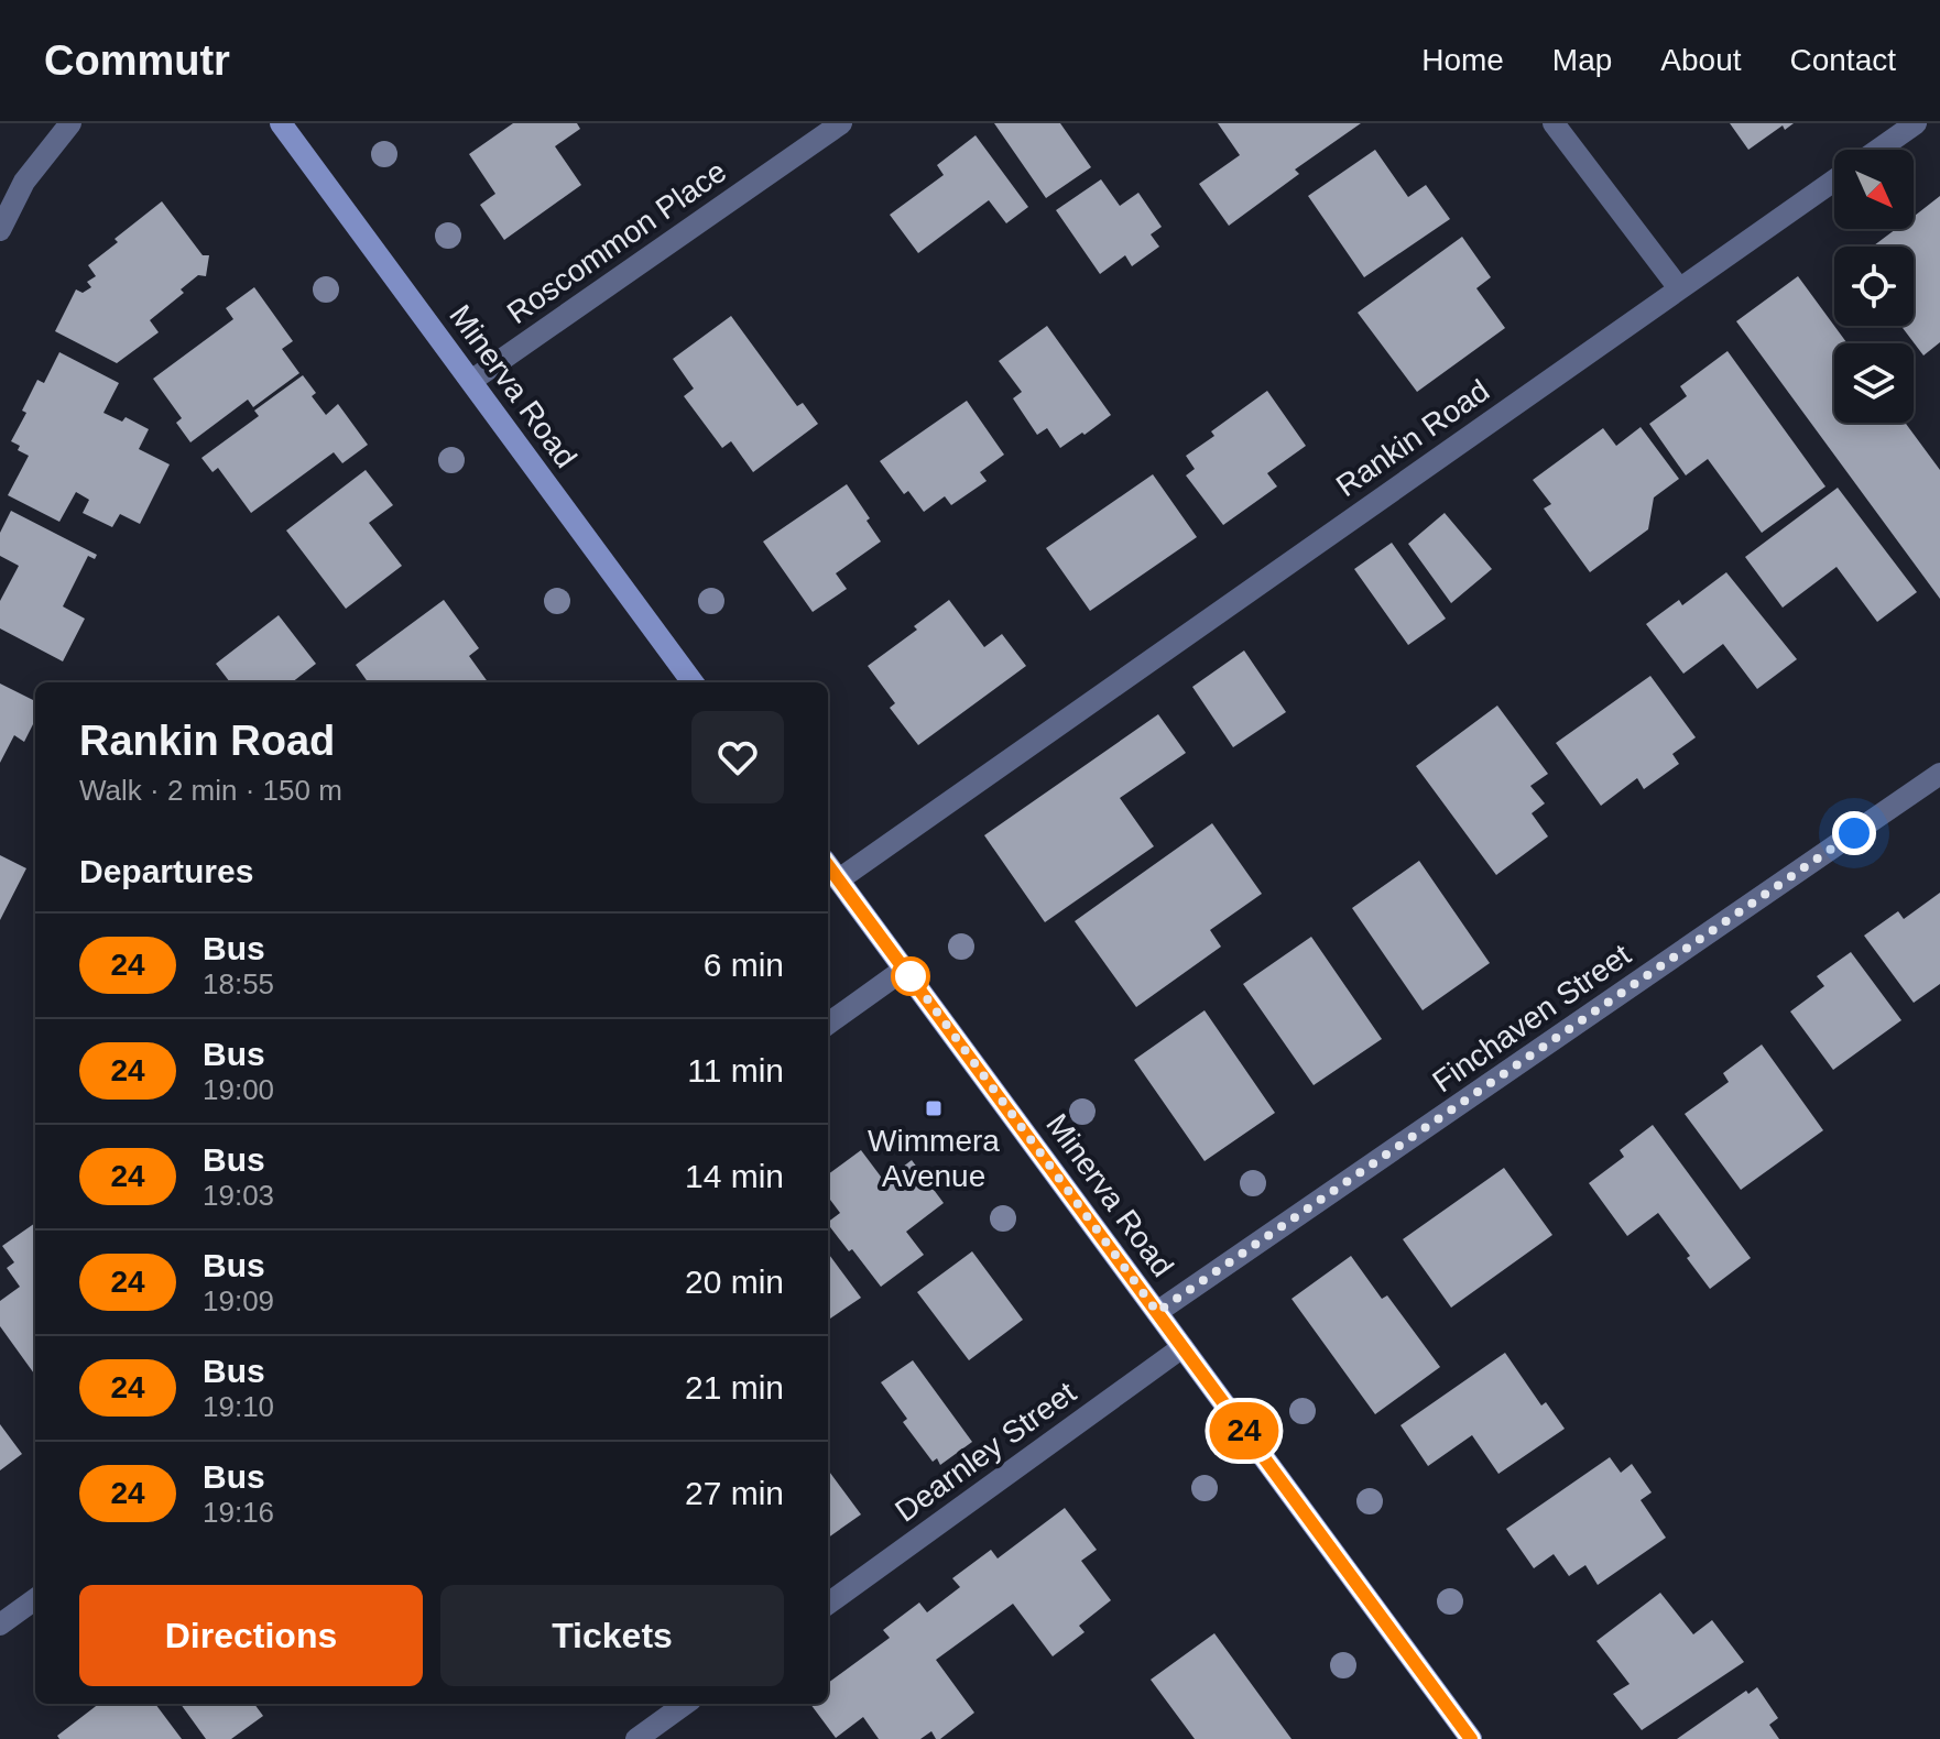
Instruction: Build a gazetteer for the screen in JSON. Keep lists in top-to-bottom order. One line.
{"streets":{"street":["Roscommon Place","Minerva Road","Rankin Road","Finchaven Street","Dearnley Street"]},"crossings":[["Roscommon Place","Minerva Road"],["Minerva Road","Rankin Road"],["Minerva Road","Finchaven Street"],["Minerva Road","Dearnley Street"]],"places":{"transit":["Wimmera Avenue"]},"lines":["bus line 24"],"north":"bottom right","page":{"header":"Commutr","nav":["Home","Map","About","Contact"],"on_map":"24","heading":[["Rankin Road","Walk · 2 min · 150 m"],"Departures"],"list":[{"mark":"24","name":"Bus","note":"18:55","value":"6 min"},{"mark":"24","name":"Bus","note":"19:00","value":"11 min"},{"mark":"24","name":"Bus","note":"19:03","value":"14 min"},{"mark":"24","name":"Bus","note":"19:09","value":"20 min"},{"mark":"24","name":"Bus","note":"19:10","value":"21 min"},{"mark":"24","name":"Bus","note":"19:16","value":"27 min"}],"buttons":["Directions","Tickets"]}}
